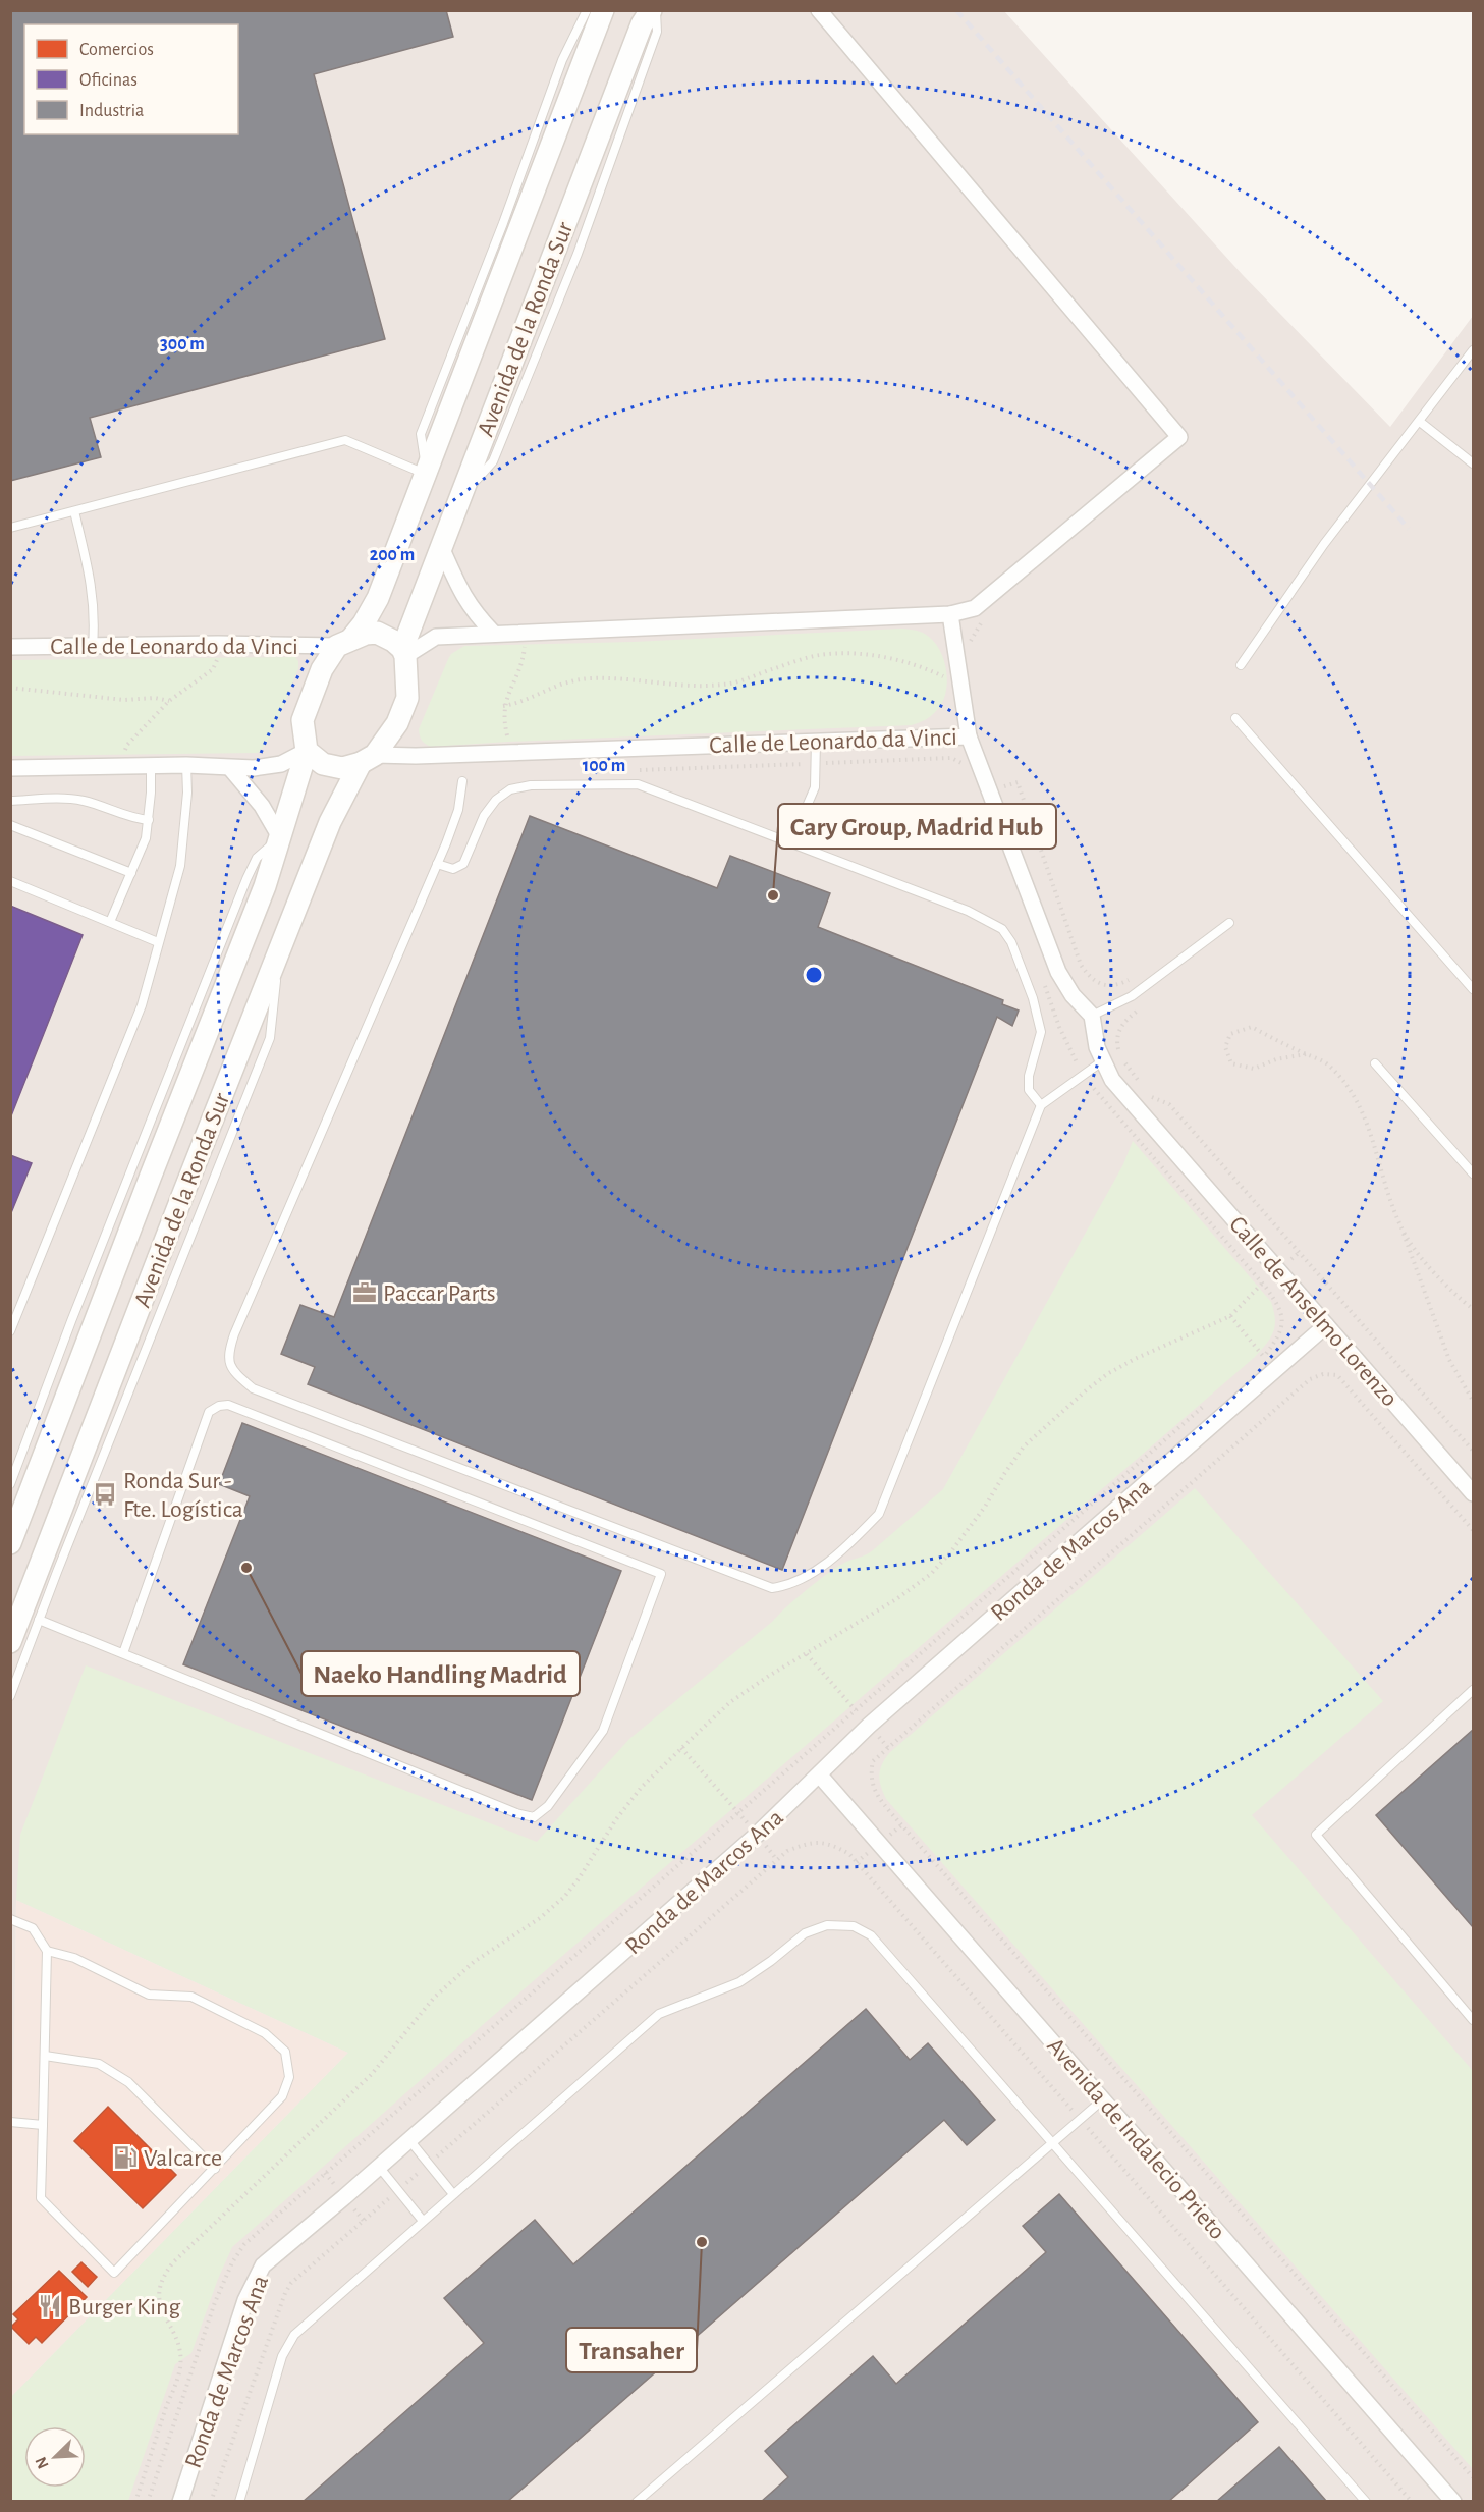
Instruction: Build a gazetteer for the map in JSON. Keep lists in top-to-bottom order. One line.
{"streets":{"main road":["Avenida de la Ronda Sur"],"street":["Calle de Leonardo da Vinci","Calle de Anselmo Lorenzo","Ronda de Marcos Ana","Avenida de Indalecio Prieto"]},"crossings":[["Avenida de la Ronda Sur","Calle de Leonardo da Vinci"],["Calle de Anselmo Lorenzo","Ronda de Marcos Ana"],["Ronda de Marcos Ana","Avenida de Indalecio Prieto"]],"places":{"other":["Cary Group, Madrid Hub","Naeko Handling Madrid","Transaher"],"office":["Paccar Parts"],"bus stop":["Ronda Sur - Fte. Logística"],"fuel station":["Valcarce"],"restaurant":["Burger King"]},"legend":["Comercios","Oficinas","Industria"],"north":"bottom left","rings":["300 m","200 m","100 m"]}
